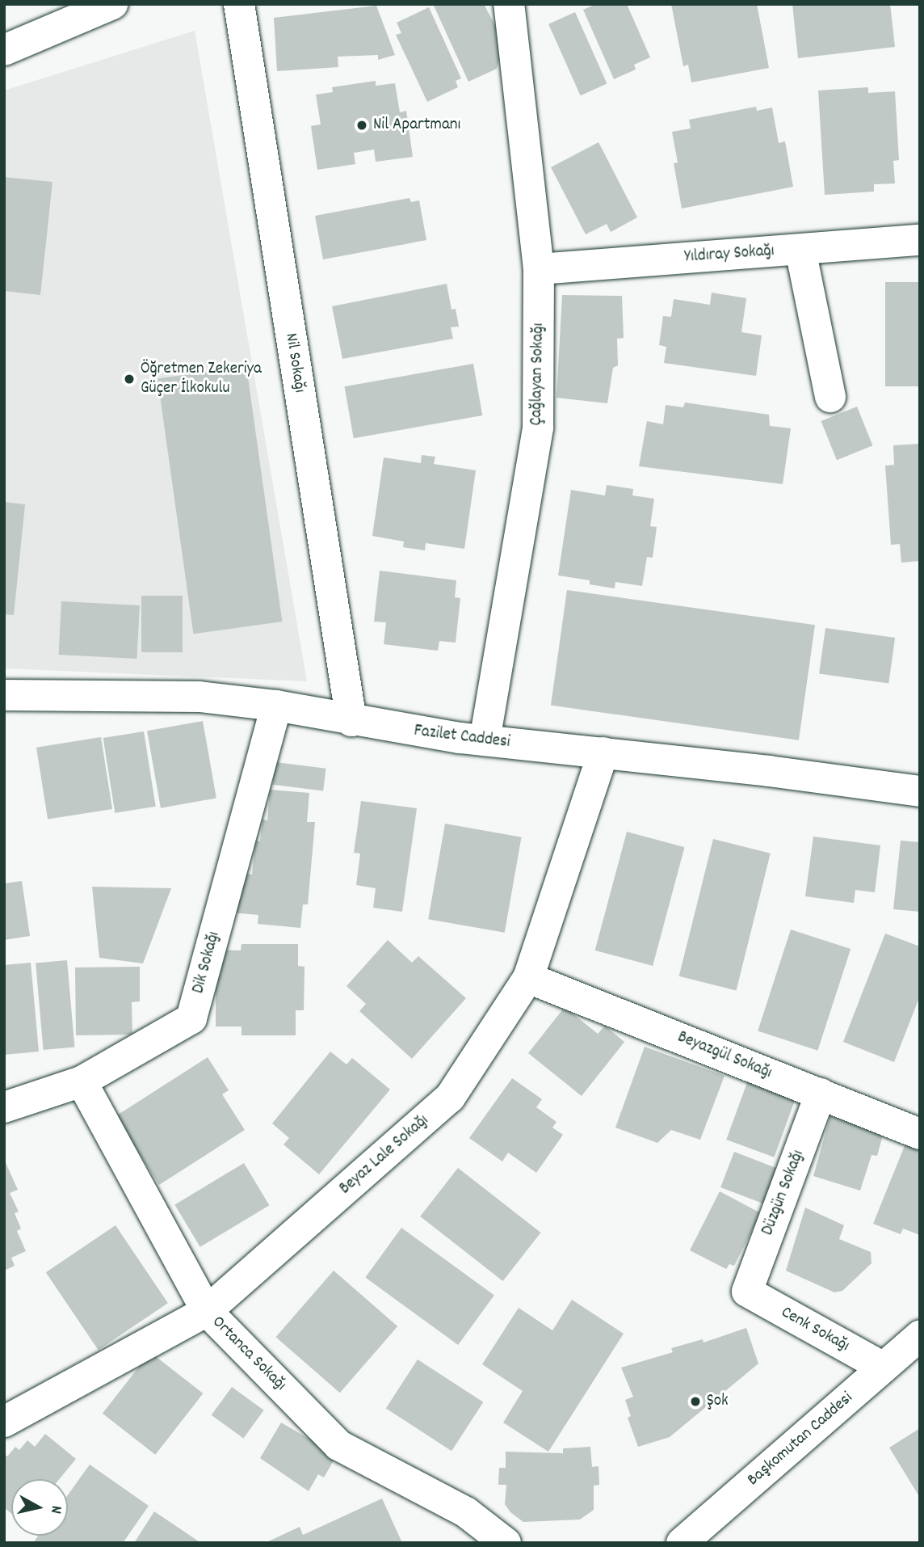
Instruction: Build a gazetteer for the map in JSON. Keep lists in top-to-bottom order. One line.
{"streets":{"street":["Yıldıray Sokağı","Nil Sokağı","Çağlayan Sokağı","Fazilet Caddesi","Dik Sokağı","Beyazgül Sokağı","Beyaz Lale Sokağı","Düzgün Sokağı","Cenk Sokağı","Ortanca Sokağı","Başkomutan Caddesi"]},"crossings":[["Yıldıray Sokağı","Çağlayan Sokağı"],["Nil Sokağı","Fazilet Caddesi"],["Çağlayan Sokağı","Fazilet Caddesi"],["Fazilet Caddesi","Dik Sokağı"],["Fazilet Caddesi","Beyaz Lale Sokağı"],["Dik Sokağı","Ortanca Sokağı"],["Beyazgül Sokağı","Beyaz Lale Sokağı"],["Beyazgül Sokağı","Düzgün Sokağı"],["Beyaz Lale Sokağı","Ortanca Sokağı"],["Düzgün Sokağı","Cenk Sokağı"],["Cenk Sokağı","Başkomutan Caddesi"]],"places":["Nil Apartmanı","Öğretmen Zekeriya Güçer İlkokulu","Şok"],"north":"right"}
